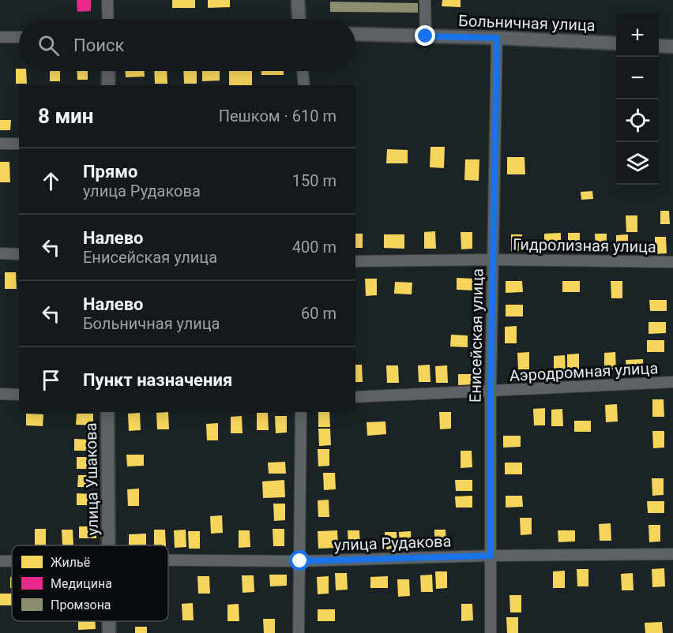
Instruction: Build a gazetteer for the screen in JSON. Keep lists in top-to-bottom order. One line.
{"streets":{"street":["Больничная улица","Гидролизная улица","Енисейская улица","Аэродромная улица","улица Ушакова","улица Рудакова"]},"crossings":[["Больничная улица","Енисейская улица"],["Гидролизная улица","Енисейская улица"],["Енисейская улица","Аэродромная улица"],["Енисейская улица","улица Рудакова"]],"legend":["Жильё","Медицина","Промзона"],"page":{"map_buttons":["+","−"],"search":"Поиск","heading":["8 мин","Пешком · 610 m"],"list":[["Прямо","улица Рудакова","150 m"],["Налево","Енисейская улица","400 m"],["Налево","Больничная улица","60 m"],"Пункт назначения"]}}
